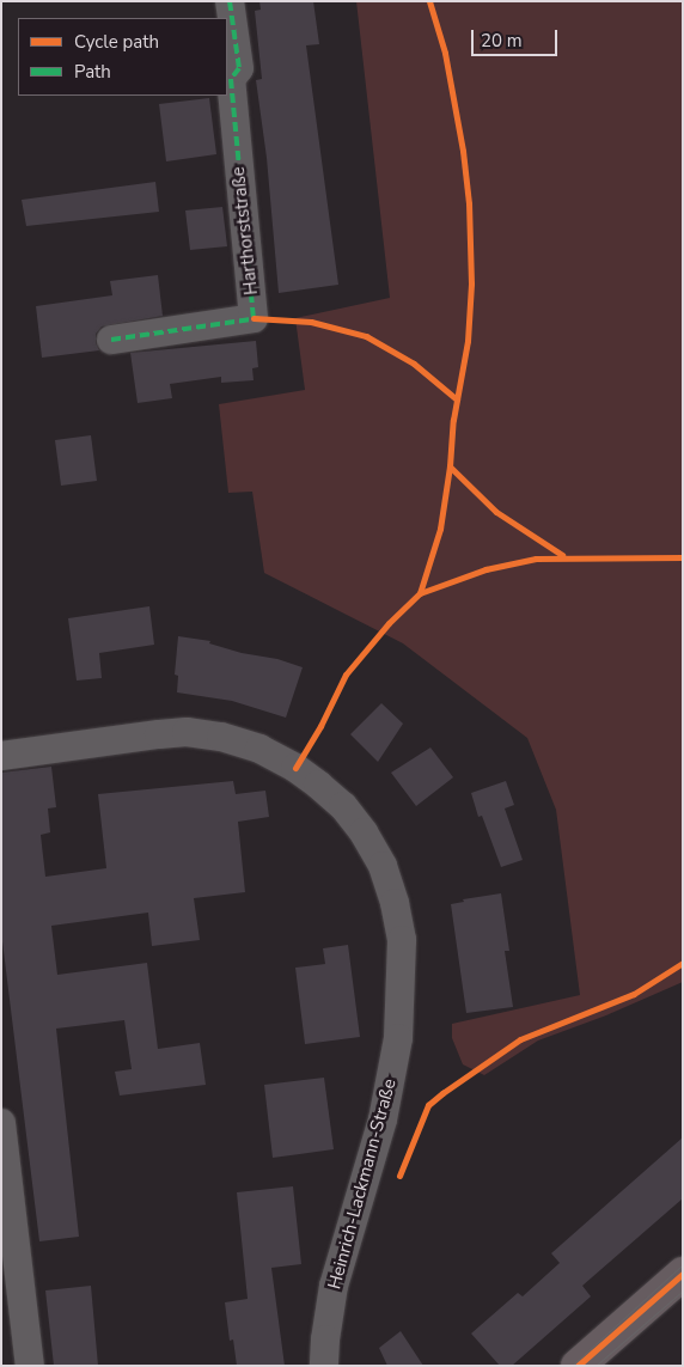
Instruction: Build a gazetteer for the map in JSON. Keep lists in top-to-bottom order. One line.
{"streets":{"street":["Harthorststraße","Heinrich-Lackmann-Straße"]},"legend":["Cycle path","Path"],"scale_bar":"20 m"}
